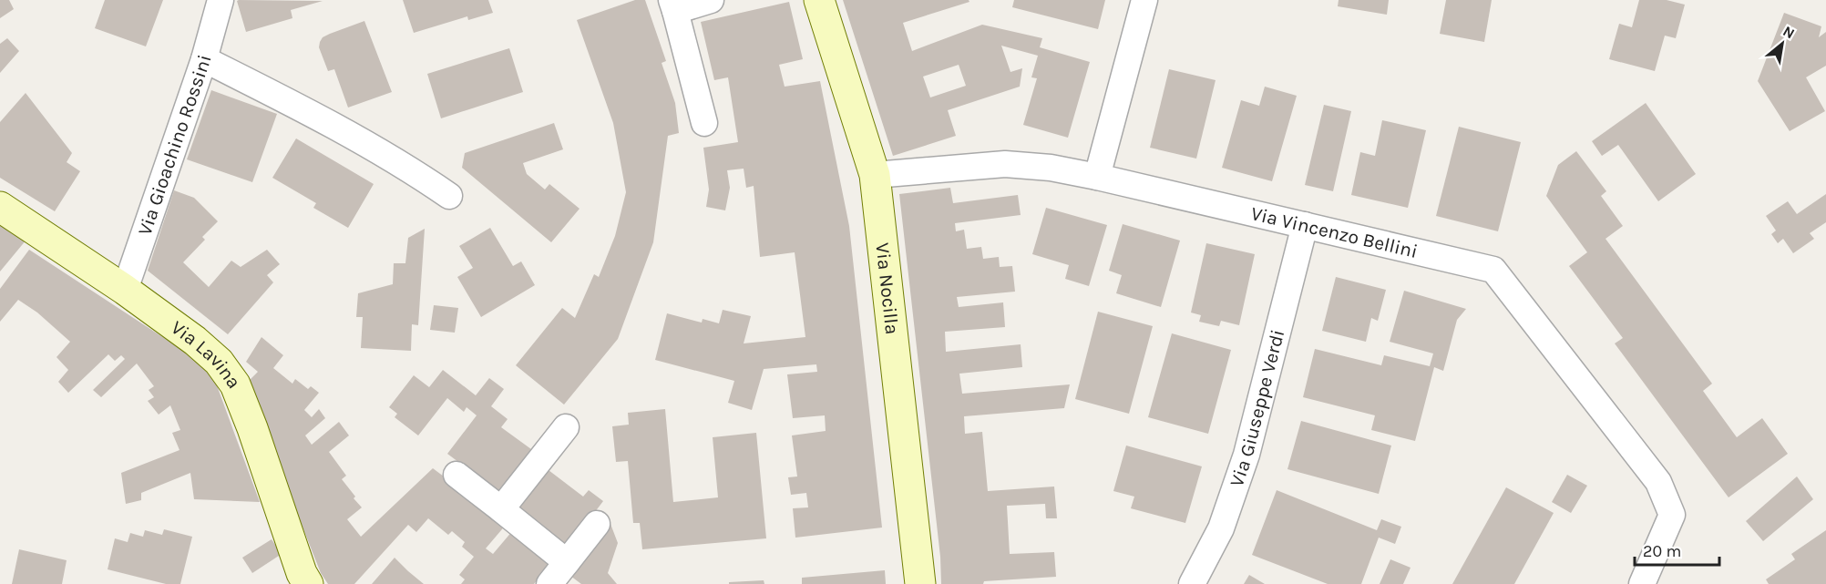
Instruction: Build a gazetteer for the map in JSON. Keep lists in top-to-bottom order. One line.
{"streets":{"street":["Via Gioachino Rossini","Via Vincenzo Bellini","Via Nocilla","Via Lavina","Via Giuseppe Verdi"]},"crossings":[["Via Gioachino Rossini","Via Lavina"],["Via Vincenzo Bellini","Via Nocilla"],["Via Vincenzo Bellini","Via Giuseppe Verdi"]],"scale_bar":"20 m","north":"top right"}
